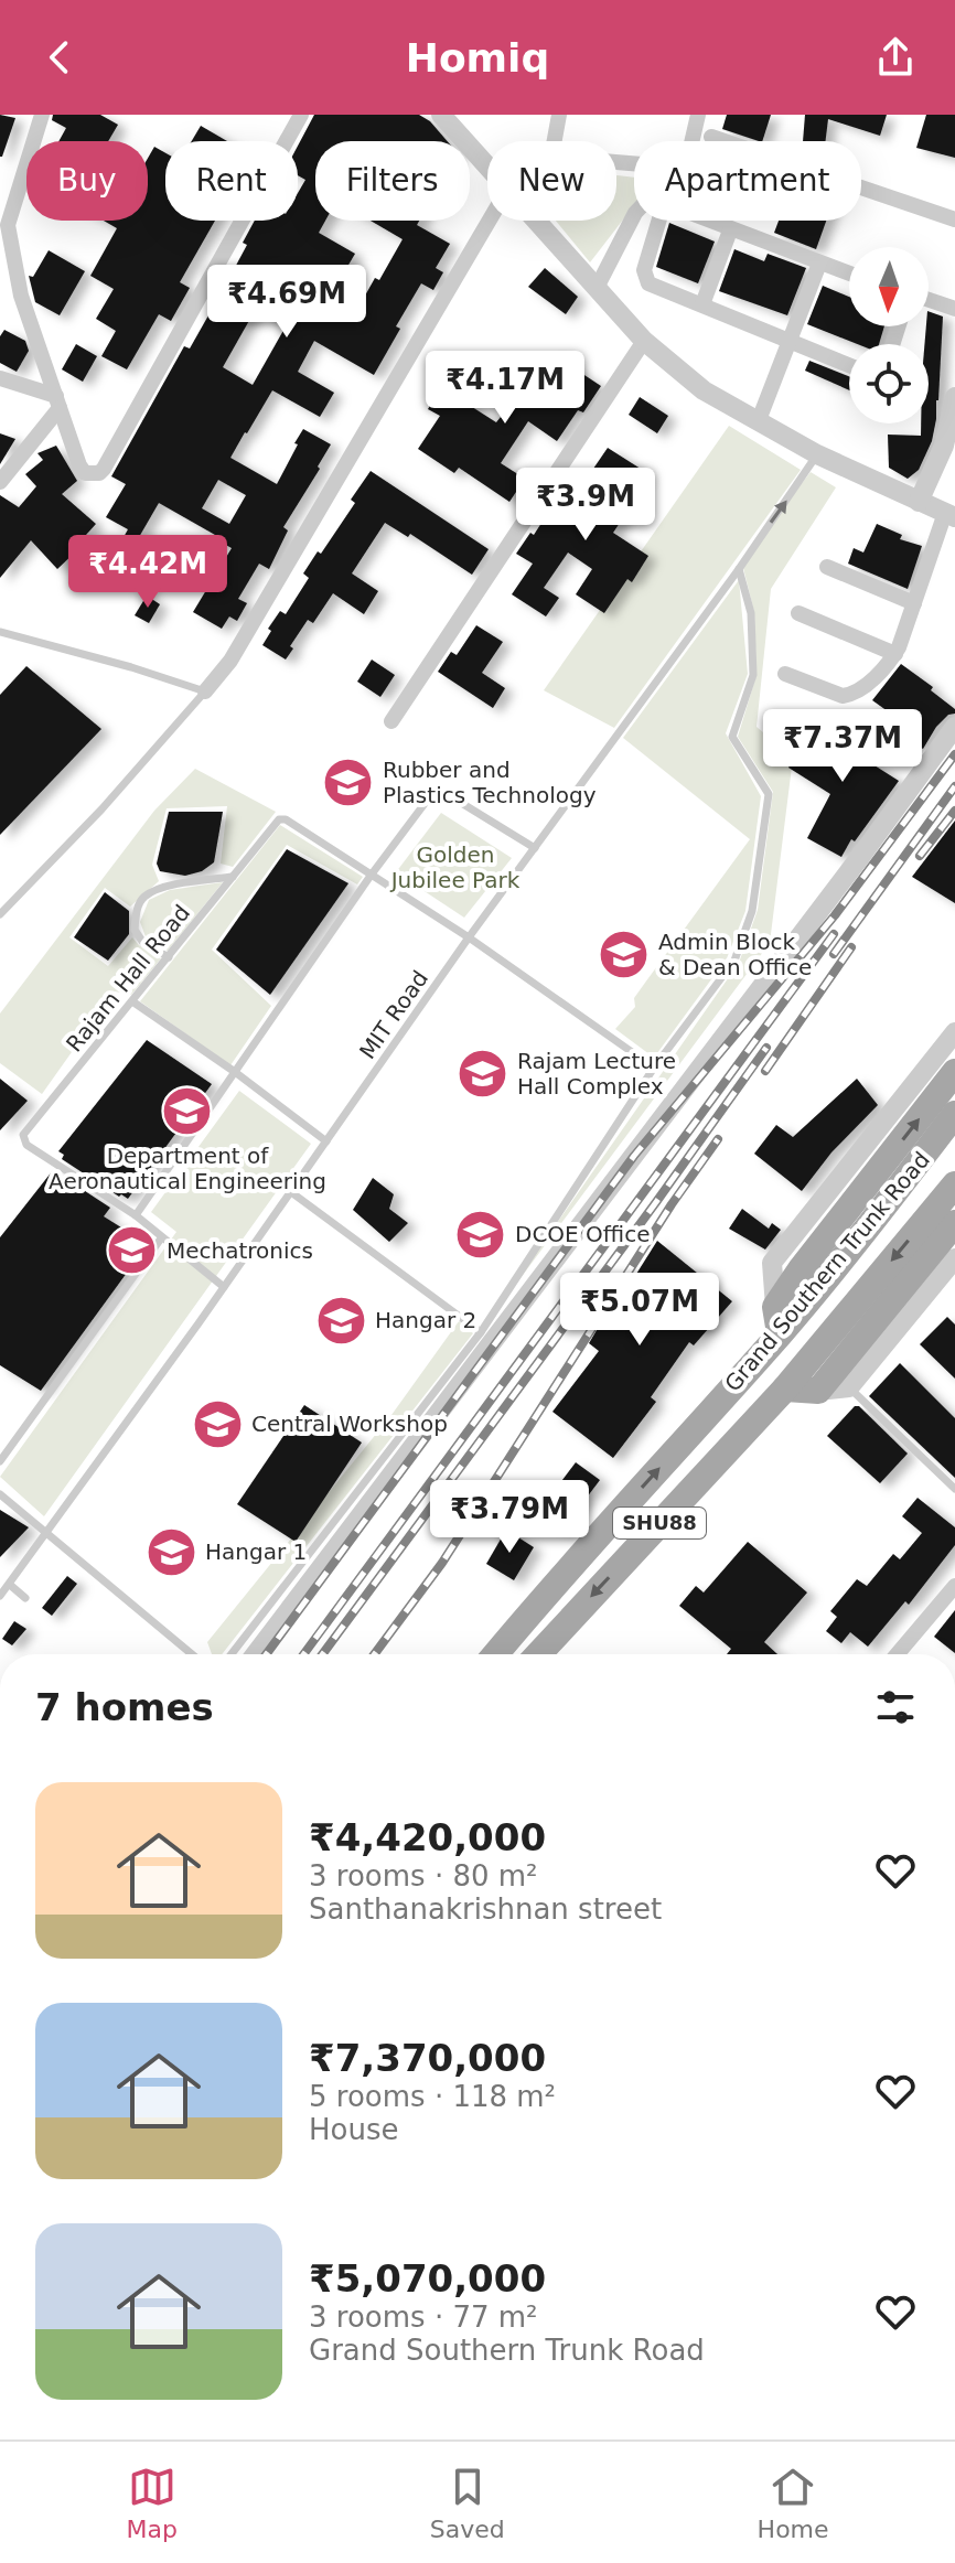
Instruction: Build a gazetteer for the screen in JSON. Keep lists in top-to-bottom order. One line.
{"streets":{"main road":["Grand Southern Trunk Road","SHU88"],"lane":["Rajam Hall Road","MIT Road"]},"crossings":[["Rajam Hall Road","MIT Road"]],"parks":["Golden Jubilee Park"],"places":{"school or university":["Rubber and Plastics Technology","Admin Block & Dean Office","Rajam Lecture Hall Complex","Department of Aeronautical Engineering","DCOE Office","Mechatronics","Hangar 2","Central Workshop","Hangar 1"]},"north":"bottom","page":{"header":"Homiq","chip":["Buy","Rent","Filters","New","Apartment"],"price":["₹4.69M","₹4.17M","₹3.9M","₹4.42M","₹7.37M","₹5.07M","₹3.79M"],"heading":"7 homes","list":[{"name":"₹4,420,000","note":"3 rooms · 80 m² · Santhanakrishnan street"},{"name":"₹7,370,000","note":"5 rooms · 118 m² · House"},{"name":"₹5,070,000","note":"3 rooms · 77 m² · Grand Southern Trunk Road"}],"tabs":["Map","Saved","Home"]}}
